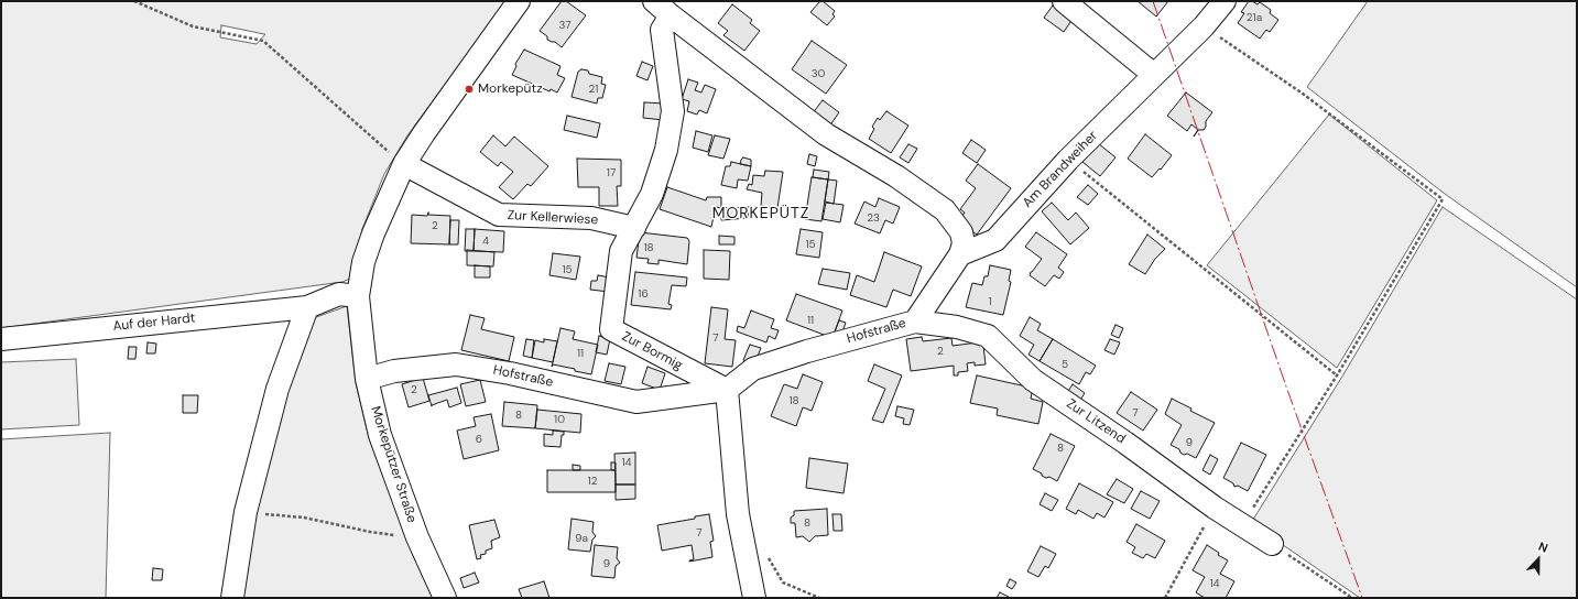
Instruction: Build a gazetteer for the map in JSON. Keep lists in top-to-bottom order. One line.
{"streets":{"street":["Am Brandweiher","Zur Kellerwiese","Auf der Hardt","Hofstraße","Zur Bormig","Zur Litzend","Morkepützer Straße"]},"crossings":[["Am Brandweiher","Hofstraße"],["Zur Kellerwiese","Zur Bormig"],["Zur Kellerwiese","Morkepützer Straße"],["Auf der Hardt","Morkepützer Straße"],["Hofstraße","Zur Bormig"],["Hofstraße","Zur Litzend"],["Hofstraße","Morkepützer Straße"]],"districts":["MORKEPÜTZ"],"places":["Morkepütz"],"house_numbers":["21a","37","30","21","17","23","2","4","15","18","15","16","1","11","7","2","11","5","2","18","7","8","10","6","9","8","14","12","8","7","9a","9","14"],"north":"top"}
